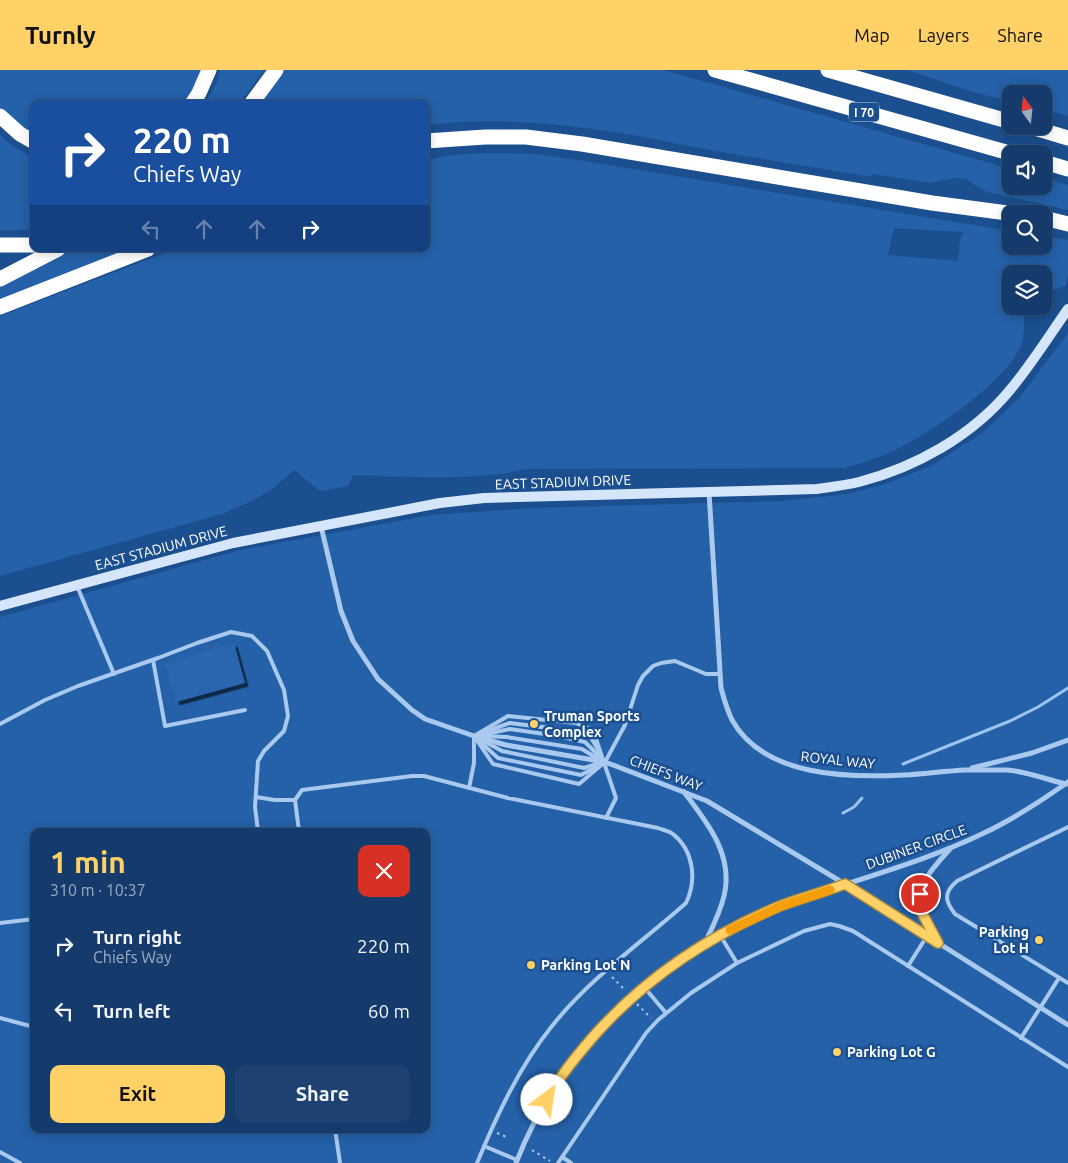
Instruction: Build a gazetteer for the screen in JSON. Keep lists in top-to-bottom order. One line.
{"streets":{"highway":["I 70"],"main road":["EAST STADIUM DRIVE"],"street":["ROYAL WAY","CHIEFS WAY","DUBINER CIRCLE"]},"crossings":[["EAST STADIUM DRIVE","ROYAL WAY"],["EAST STADIUM DRIVE","CHIEFS WAY"],["ROYAL WAY","DUBINER CIRCLE"],["CHIEFS WAY","DUBINER CIRCLE"]],"places":["Truman Sports Complex","Parking Lot H","Parking Lot N","Parking Lot G"],"north":"top","page":{"header":"Turnly","nav":["Map","Layers","Share"],"turn":["220 m","Chiefs Way"],"heading":["1 min","310 m · 10:37"],"list":[{"name":"Turn right","note":"Chiefs Way","value":"220 m"},{"name":"Turn left","value":"60 m"}],"buttons":["Exit","Share"]}}
